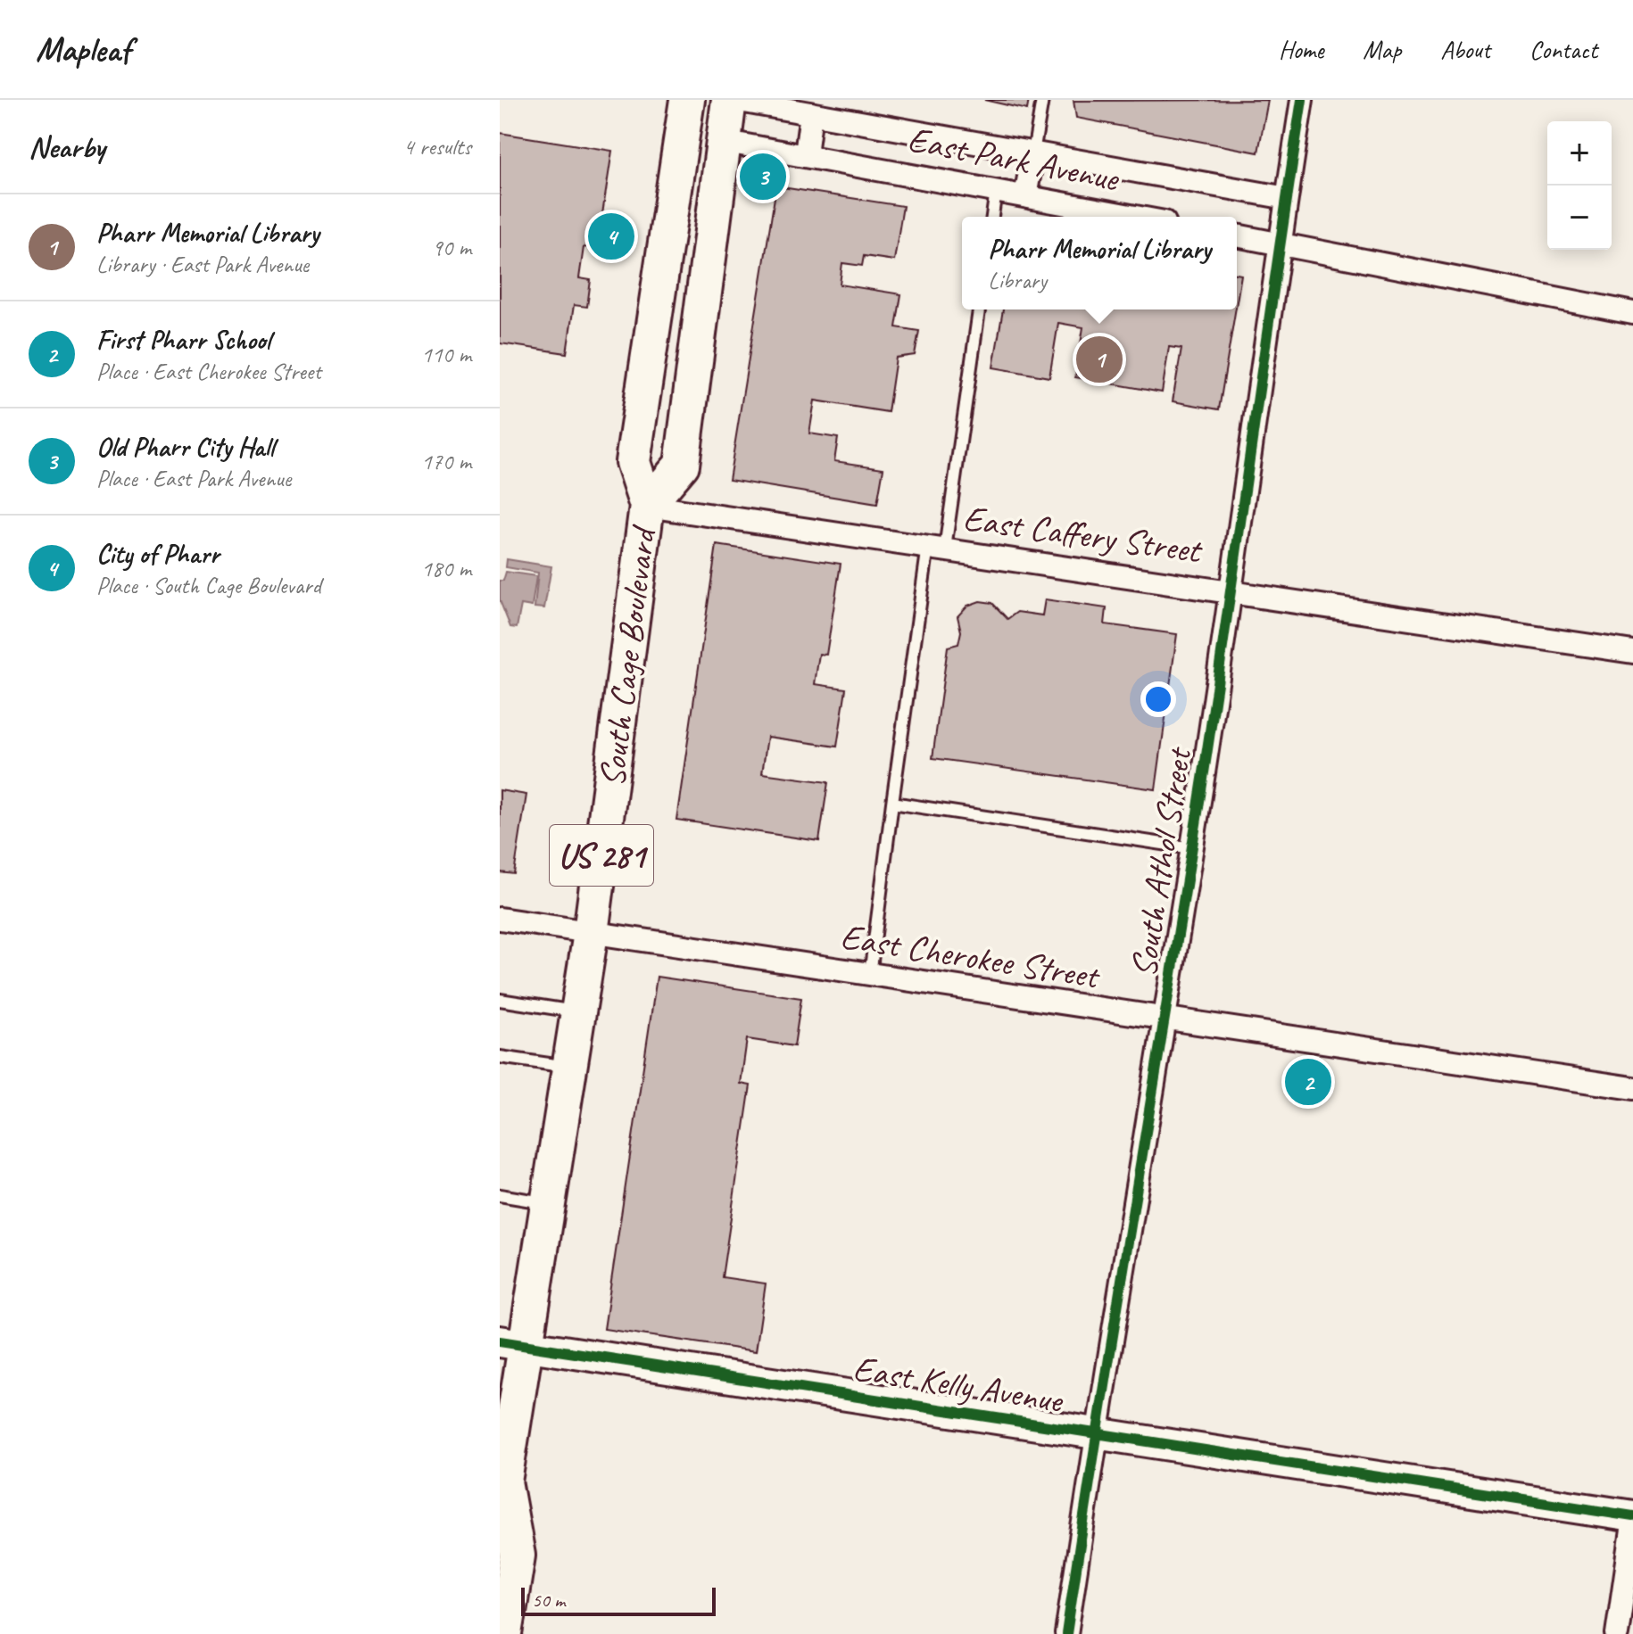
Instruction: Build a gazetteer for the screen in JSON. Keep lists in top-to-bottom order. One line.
{"streets":{"main road":["South Cage Boulevard","US 281"],"street":["East Park Avenue","East Caffery Street","South Athol Street","East Cherokee Street","East Kelly Avenue"]},"crossings":[["East Park Avenue","South Cage Boulevard"],["East Park Avenue","South Athol Street"],["East Caffery Street","South Cage Boulevard"],["East Caffery Street","South Athol Street"],["South Cage Boulevard","East Cherokee Street"],["South Cage Boulevard","East Kelly Avenue"],["South Athol Street","East Cherokee Street"],["South Athol Street","East Kelly Avenue"]],"scale_bar":"50 m","page":{"header":"Mapleaf","nav":["Home","Map","About","Contact"],"heading":["Nearby","4 results"],"map_buttons":["+","−"],"pins":["3","4","1","2"],"list":[{"mark":"1","name":"Pharr Memorial Library","note":"Library · East Park Avenue","value":"90 m"},{"mark":"2","name":"First Pharr School","note":"Place · East Cherokee Street","value":"110 m"},{"mark":"3","name":"Old Pharr City Hall","note":"Place · East Park Avenue","value":"170 m"},{"mark":"4","name":"City of Pharr","note":"Place · South Cage Boulevard","value":"180 m"}],"popup":["Pharr Memorial Library","Library"],"scale":"50 m"}}
